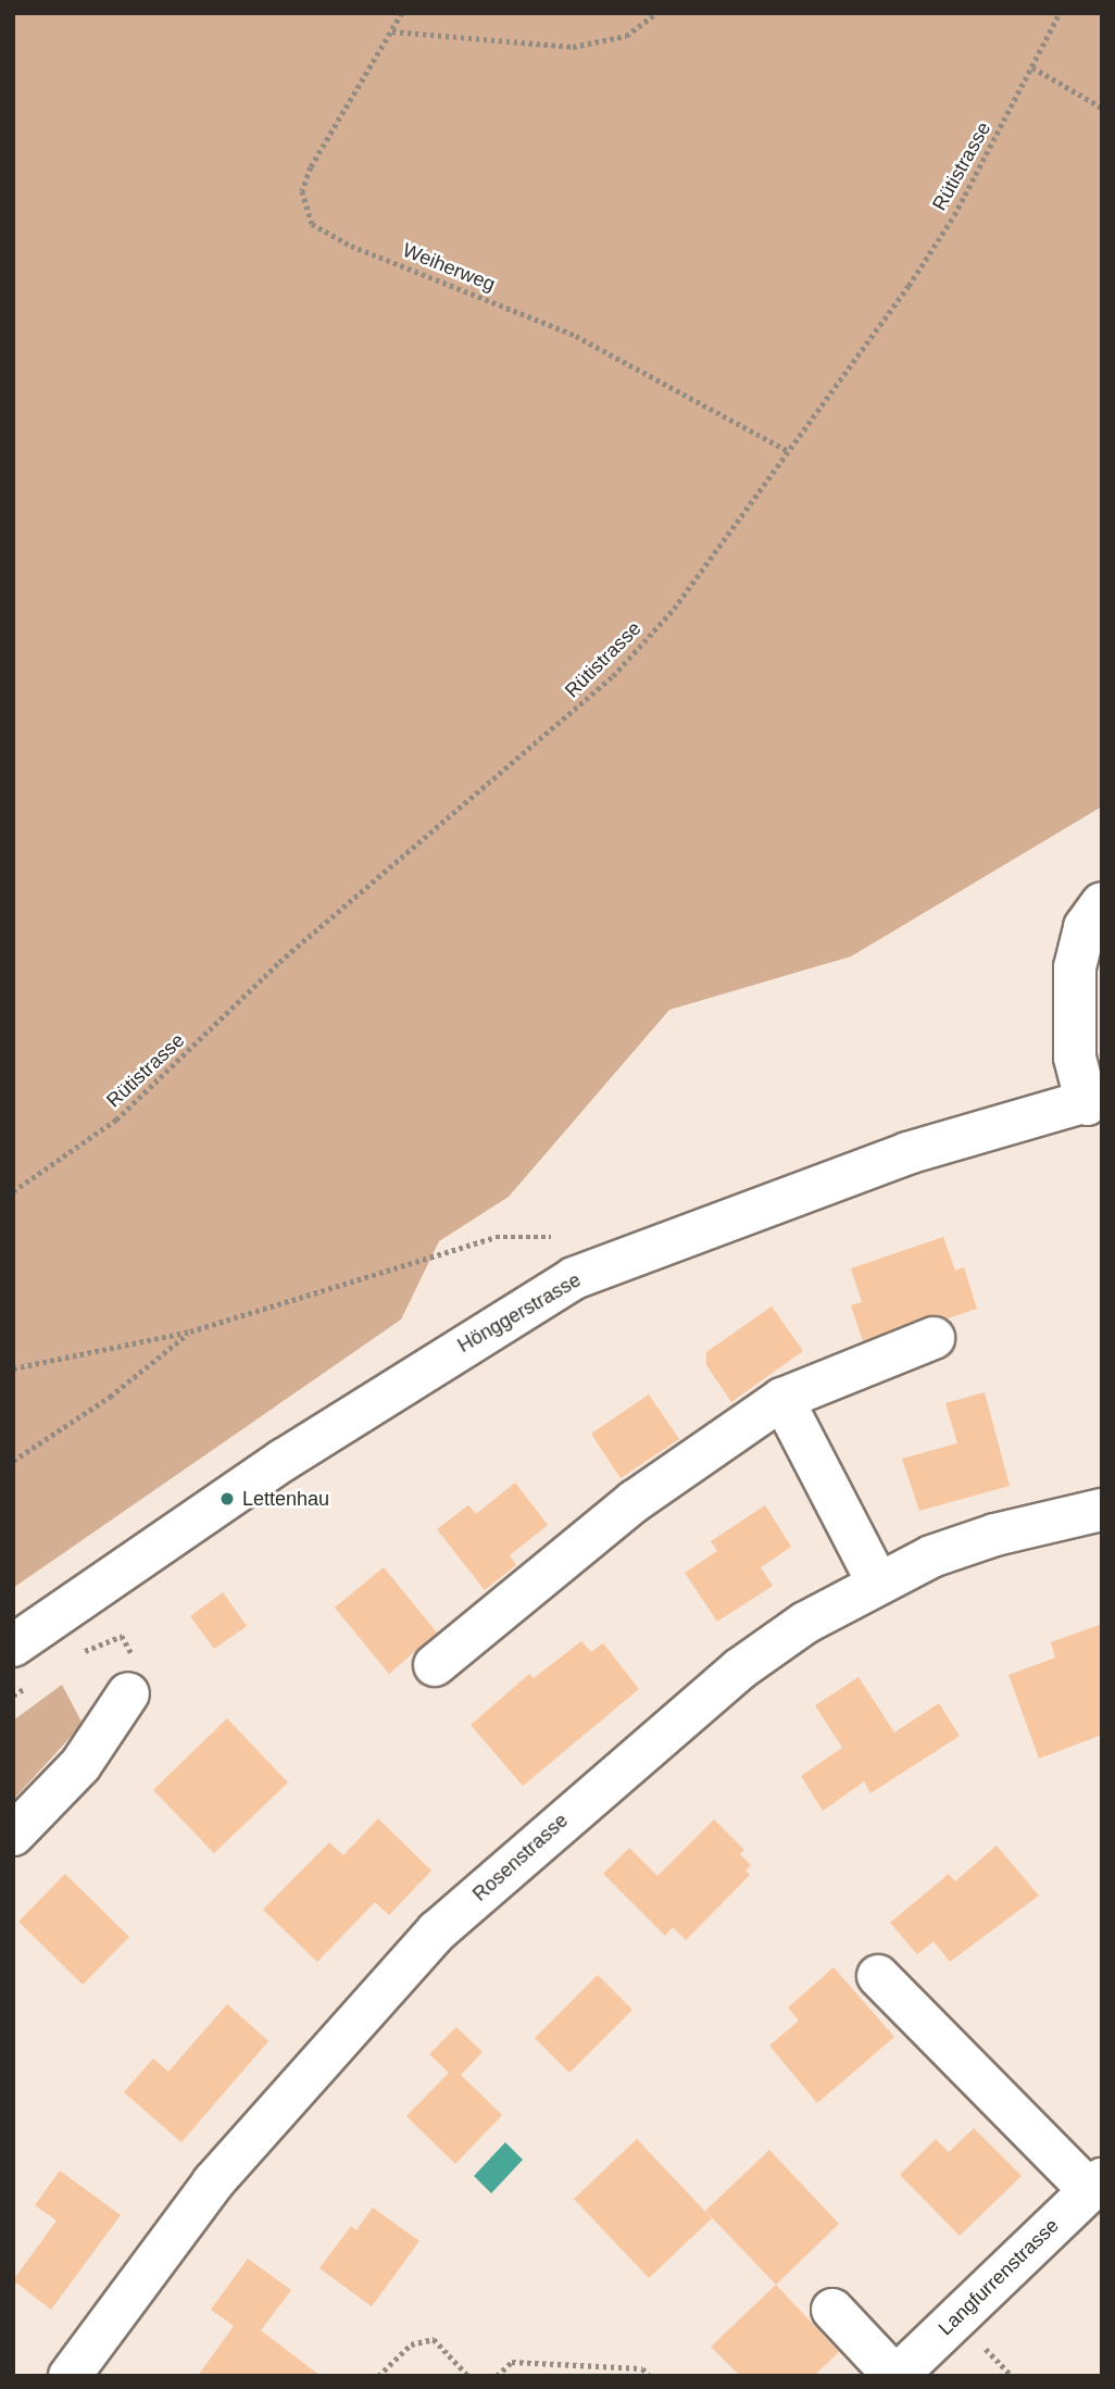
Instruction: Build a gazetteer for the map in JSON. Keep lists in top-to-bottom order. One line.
{"streets":{"street":["Hönggerstrasse","Rosenstrasse","Langfurrenstrasse"],"path":["Rütistrasse","Weiherweg"]},"crossings":[["Rütistrasse","Weiherweg"]],"places":["Lettenhau"]}
